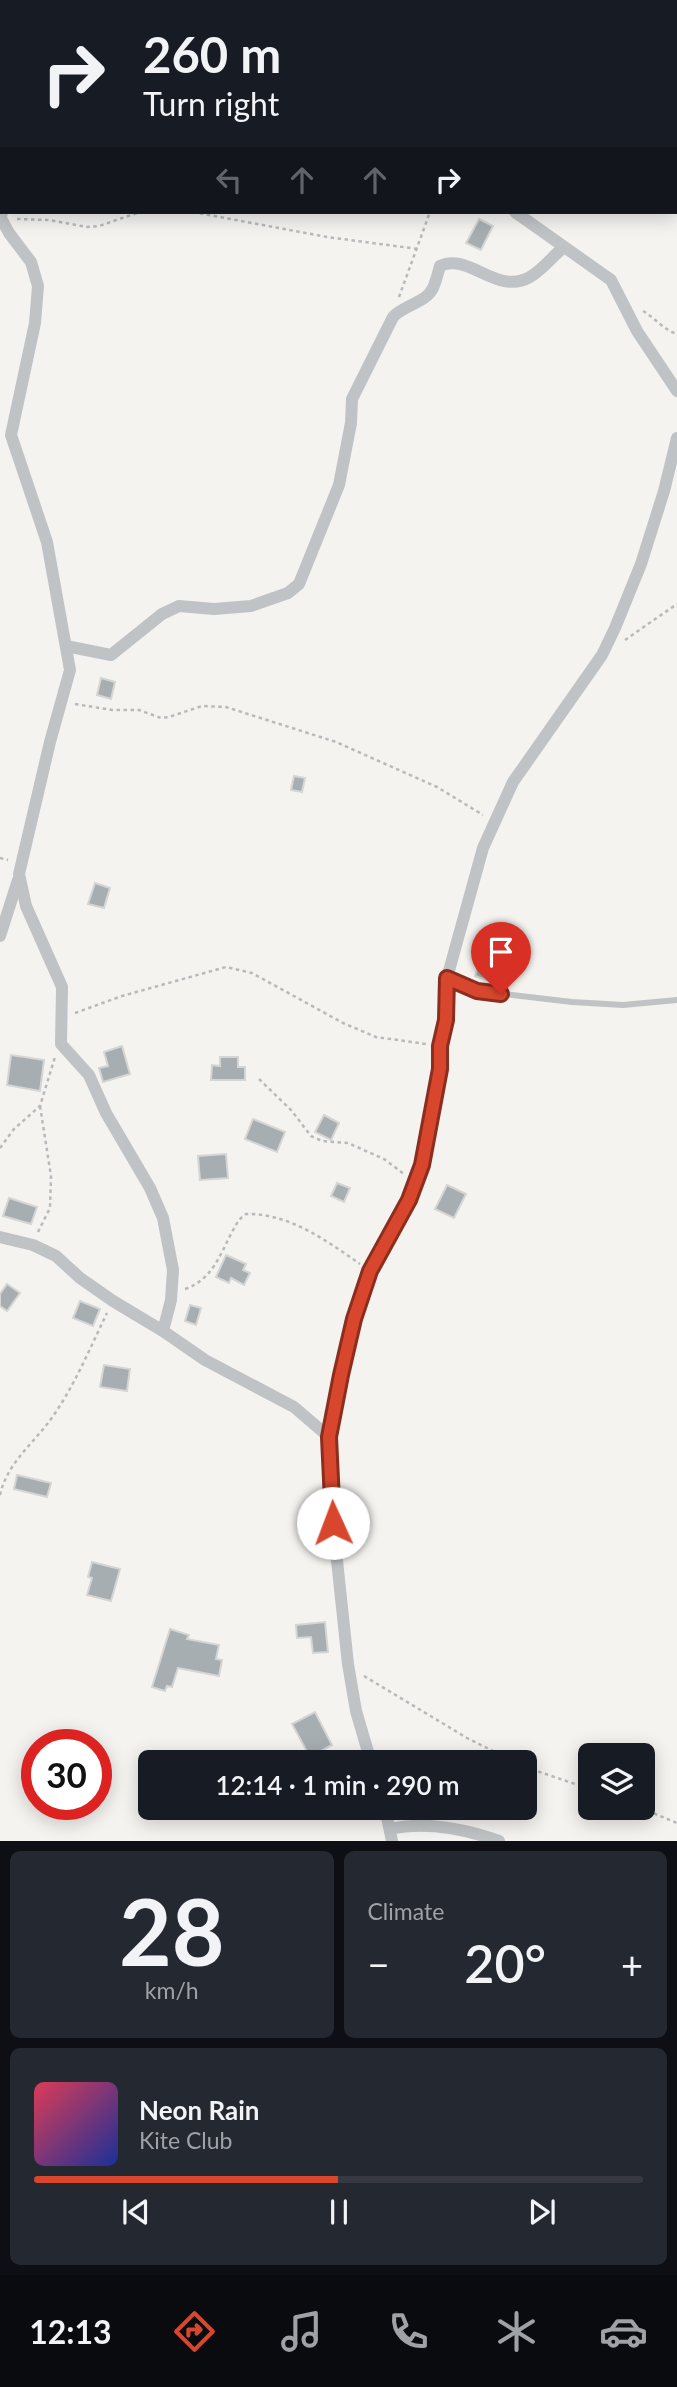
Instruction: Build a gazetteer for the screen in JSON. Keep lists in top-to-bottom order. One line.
{"page":{"turn":["260 m","Turn right"],"limit":"30","trip":"12:14 · 1 min · 290 m","tile":[["28","km/h"],"Climate"],"heat":["−","20°","+"],"song":["Neon Rain","Kite Club"],"tabs":"12:13"}}
